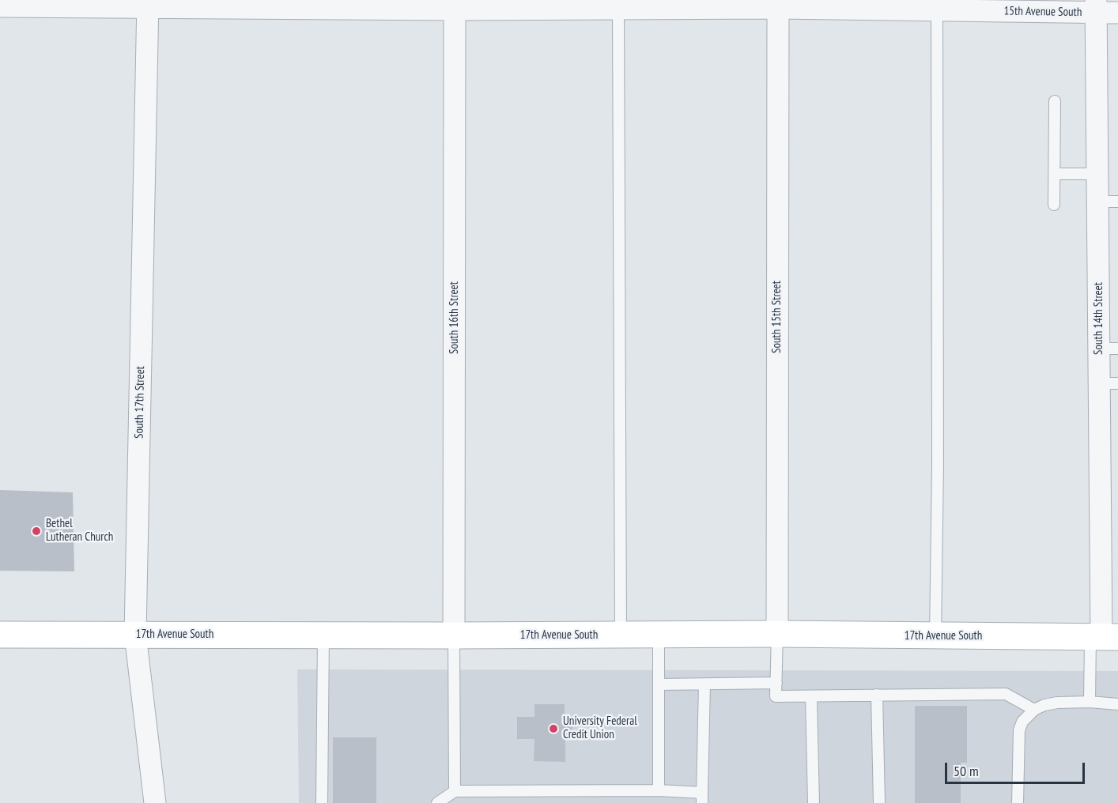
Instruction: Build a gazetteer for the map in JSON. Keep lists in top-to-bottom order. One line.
{"streets":{"street":["15th Avenue South","South 15th Street","South 16th Street","South 14th Street","South 17th Street","17th Avenue South"]},"crossings":[["15th Avenue South","South 15th Street"],["15th Avenue South","South 16th Street"],["15th Avenue South","South 14th Street"],["15th Avenue South","South 17th Street"],["South 15th Street","17th Avenue South"],["South 16th Street","17th Avenue South"],["South 14th Street","17th Avenue South"],["South 17th Street","17th Avenue South"]],"places":["Bethel Lutheran Church","University Federal Credit Union"],"scale_bar":"50 m"}
